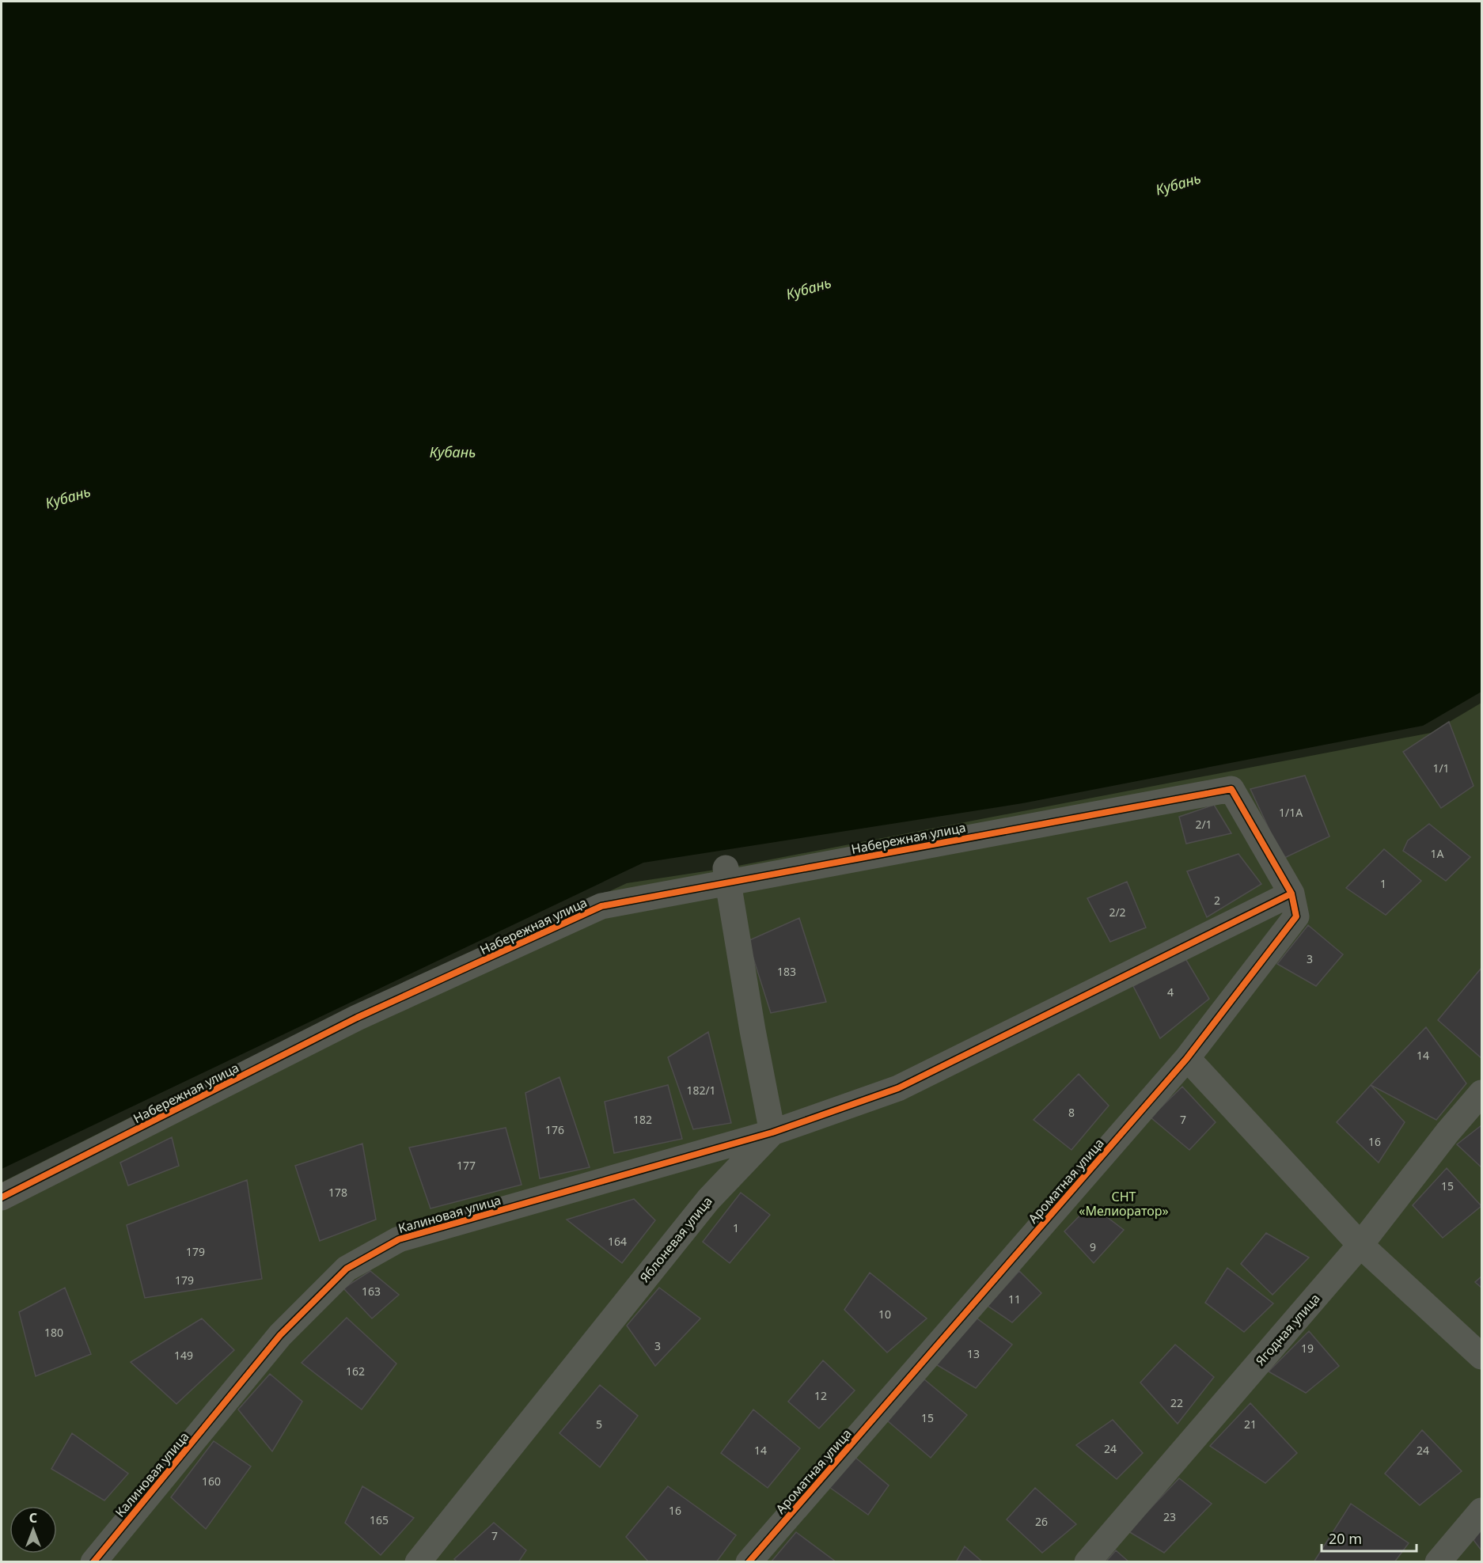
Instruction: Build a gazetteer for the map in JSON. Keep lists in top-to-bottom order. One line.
{"streets":{"street":["Набережная улица","Ароматная улица","Калиновая улица","Яблоневая улица","Ягодная улица"]},"crossings":[["Набережная улица","Ароматная улица"],["Ароматная улица","Калиновая улица"],["Калиновая улица","Яблоневая улица"]],"water":["Кубань"],"parks":["СНТ «Мелиоратор»"],"house_numbers":["1/1","1/1А","2/1","1А","1","2","2/2","3","183","4","14","182/1","8","182","7","176","16","177","15","178","1","164","9","179","179","163","11","10","180","3","19","13","149","162","12","22","15","5","21","24","14","24","160","16","23","165","26","7"],"scale_bar":"20 m","north":"top"}
